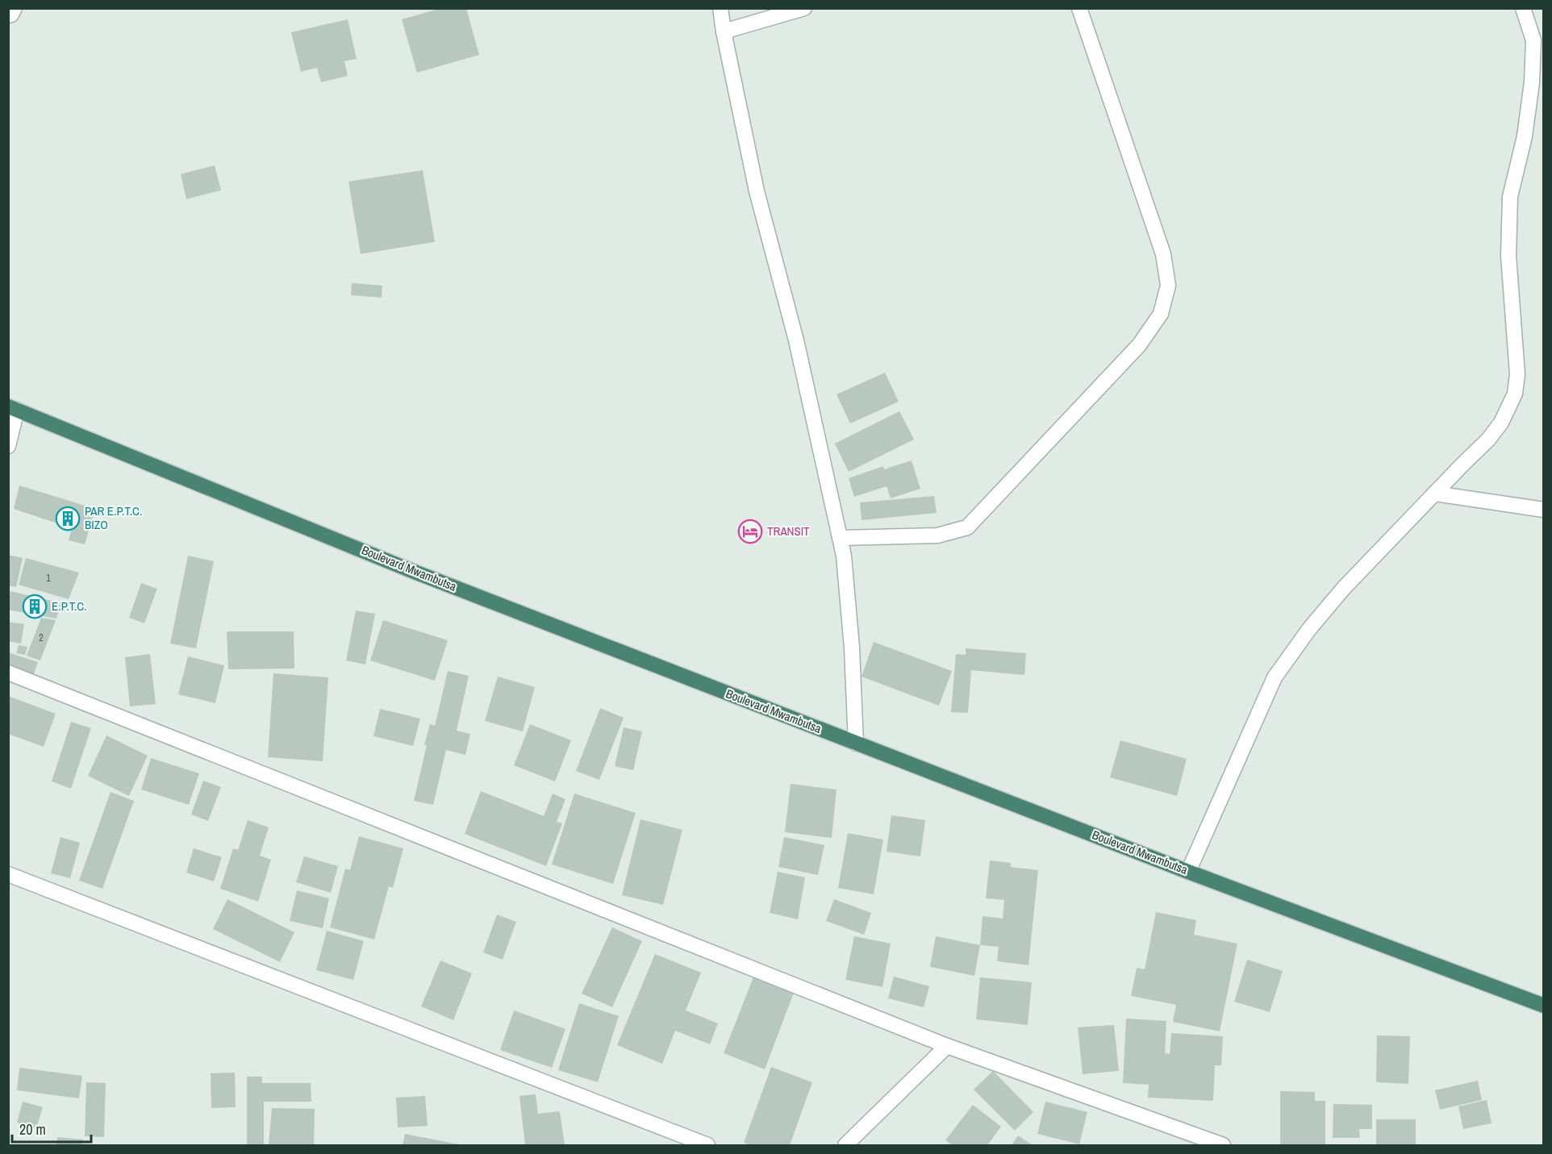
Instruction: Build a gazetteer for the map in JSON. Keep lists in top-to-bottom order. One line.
{"streets":{"highway":["Boulevard Mwambutsa"]},"places":{"building":["PAR E.P.T.C. BIZO","E.P.T.C."],"hotel":["TRANSIT"]},"house_numbers":["1","2"],"scale_bar":"20 m"}
